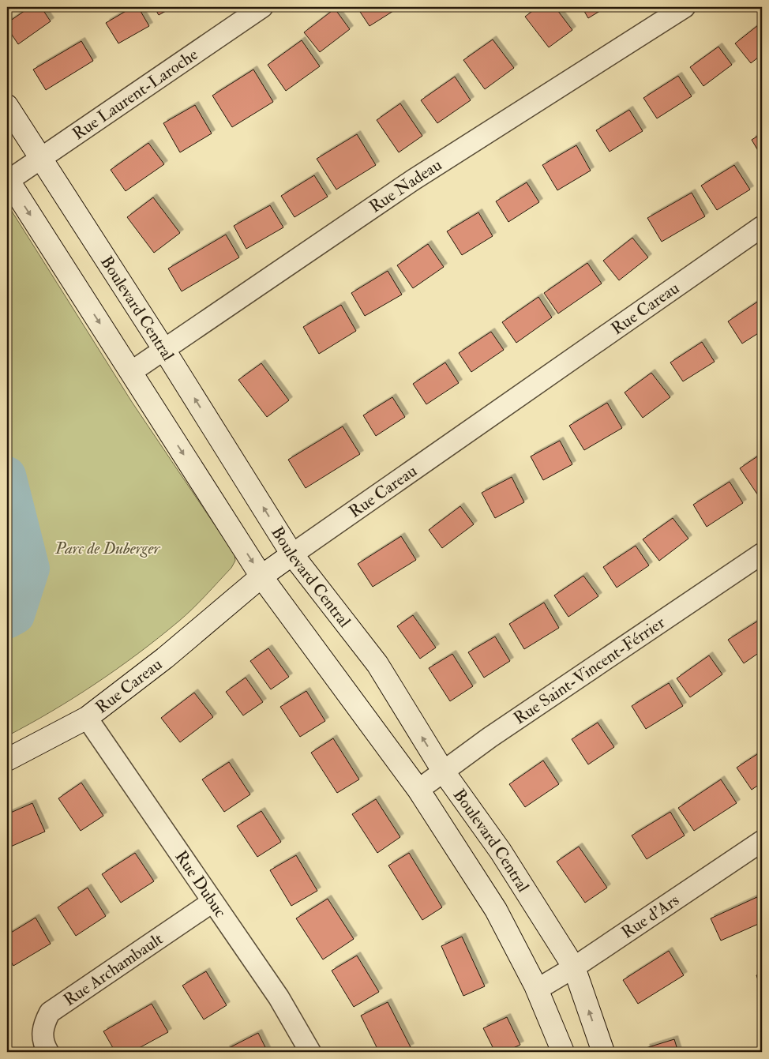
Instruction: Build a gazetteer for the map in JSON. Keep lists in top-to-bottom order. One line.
{"streets":{"street":["Rue Laurent-Laroche","Rue Nadeau","Boulevard Central","Rue Careau","Rue Saint-Vincent-Férrier","Rue Dubuc","Rue d'Ars","Rue Archambault"]},"crossings":[["Rue Laurent-Laroche","Boulevard Central"],["Rue Nadeau","Boulevard Central"],["Boulevard Central","Rue Careau"],["Boulevard Central","Rue Saint-Vincent-Férrier"],["Boulevard Central","Rue d'Ars"],["Rue Careau","Rue Dubuc"],["Rue Dubuc","Rue Archambault"]],"parks":["Parc de Duberger"]}
